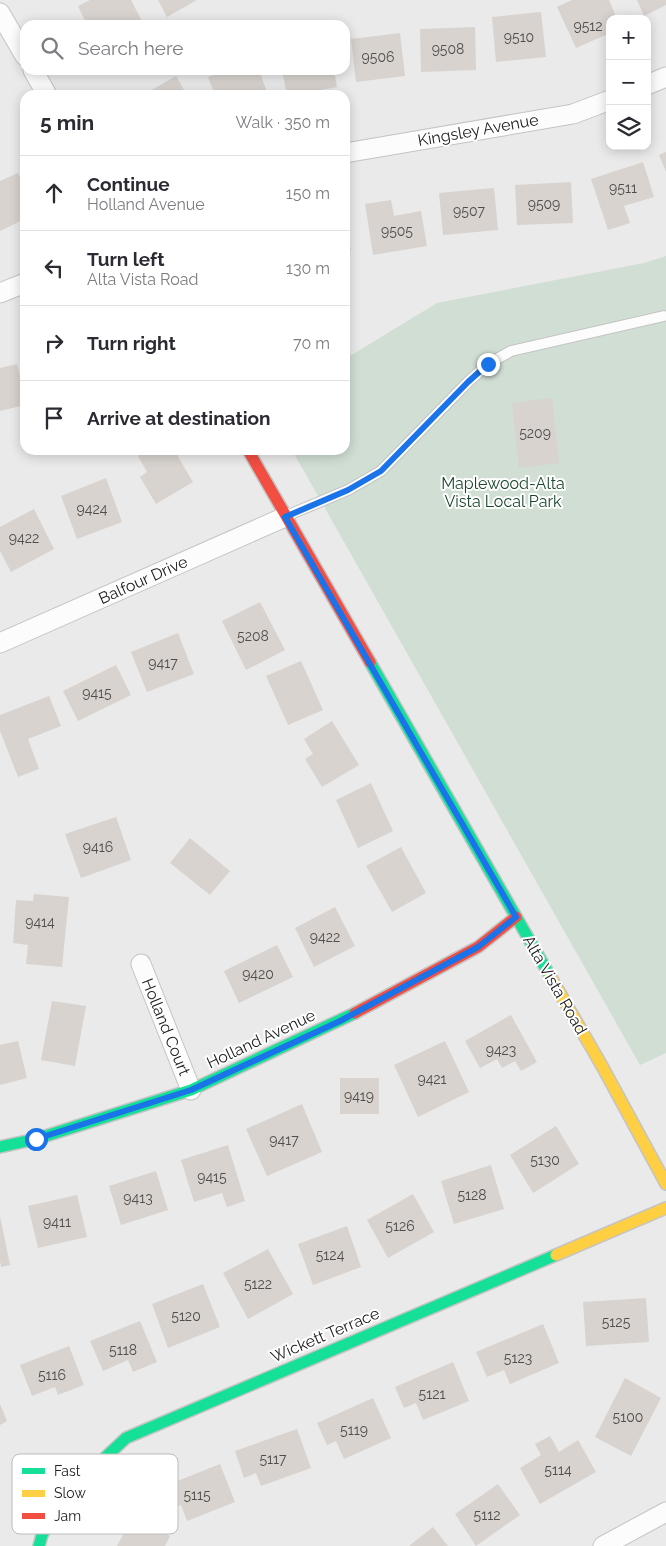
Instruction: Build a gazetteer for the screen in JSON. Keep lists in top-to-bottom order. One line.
{"streets":{"street":["Kingsley Avenue","Balfour Drive","Alta Vista Road","Holland Court","Holland Avenue","Wickett Terrace"]},"crossings":[["Balfour Drive","Alta Vista Road"],["Alta Vista Road","Holland Avenue"],["Holland Court","Holland Avenue"]],"parks":["Maplewood-Alta Vista Local Park"],"house_numbers":["9512","9510","9508","9506","9511","9509","9507","9505","5209","9424","9422","5208","9417","9415","9416","9414","9422","9420","9423","9421","9419","9417","5130","9415","5128","9413","9411","5126","5124","5122","5120","5125","5118","5123","5116","5121","5100","5119","5117","5114","5115","5112"],"legend":["Fast","Slow","Jam"],"page":{"map_buttons":["+","−"],"search":"Search here","heading":["5 min","Walk · 350 m"],"list":[["Continue","Holland Avenue","150 m"],["Turn left","Alta Vista Road","130 m"],["Turn right","70 m"],"Arrive at destination"]}}
